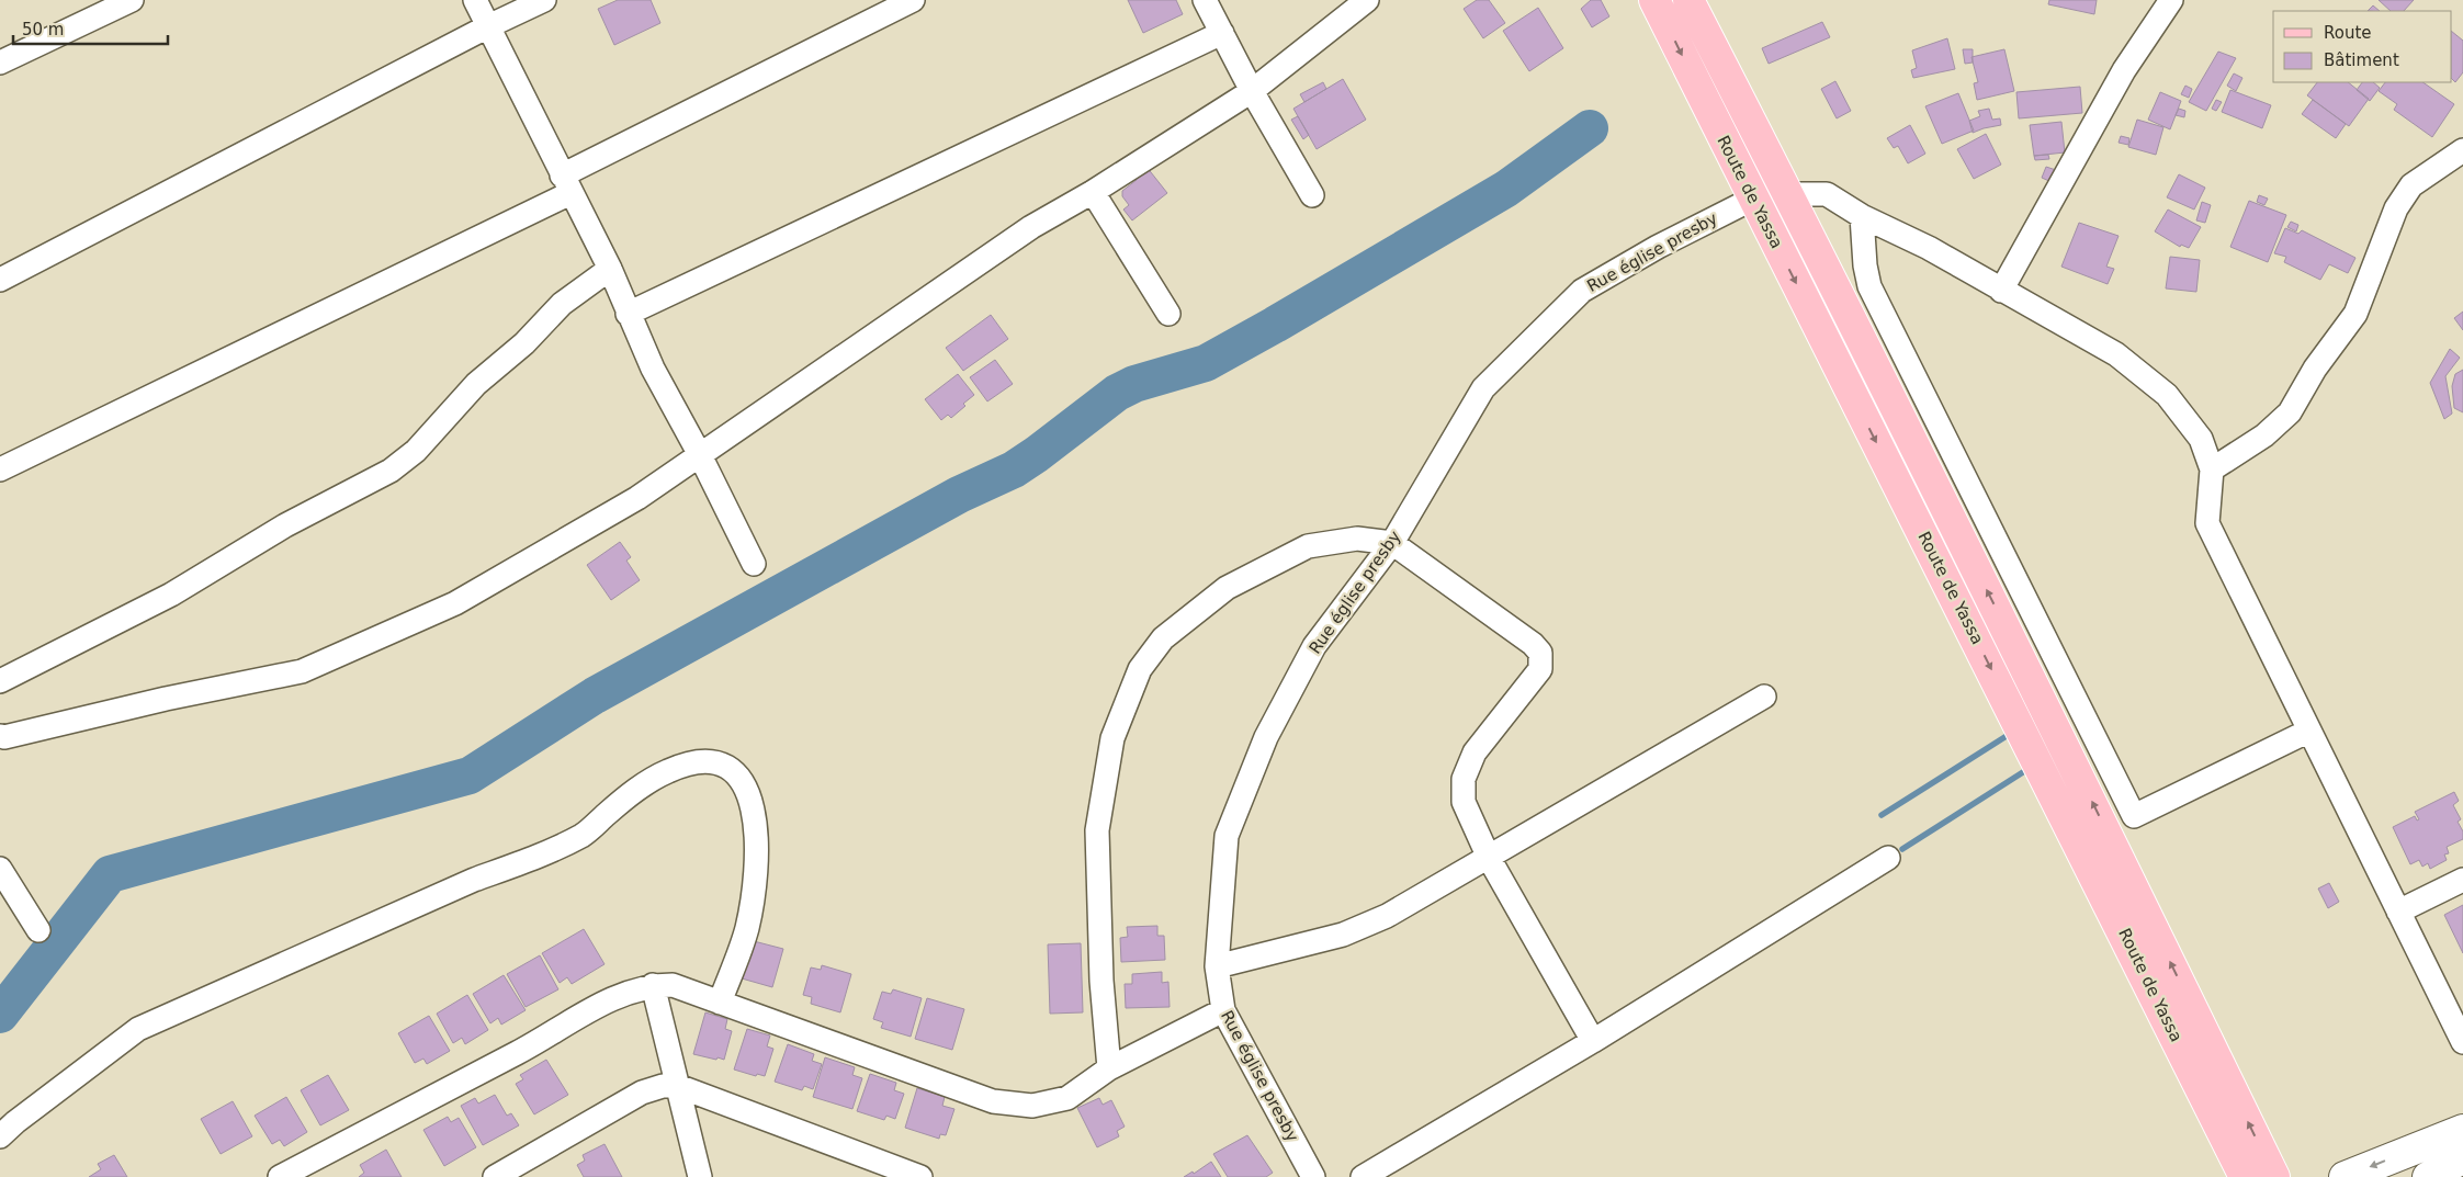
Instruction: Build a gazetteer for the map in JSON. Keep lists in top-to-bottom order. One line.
{"streets":{"main road":["Route de Yassa"],"street":["Rue église presby"]},"crossings":[["Route de Yassa","Rue église presby"]],"legend":["Route","Bâtiment"],"scale_bar":"50 m"}
